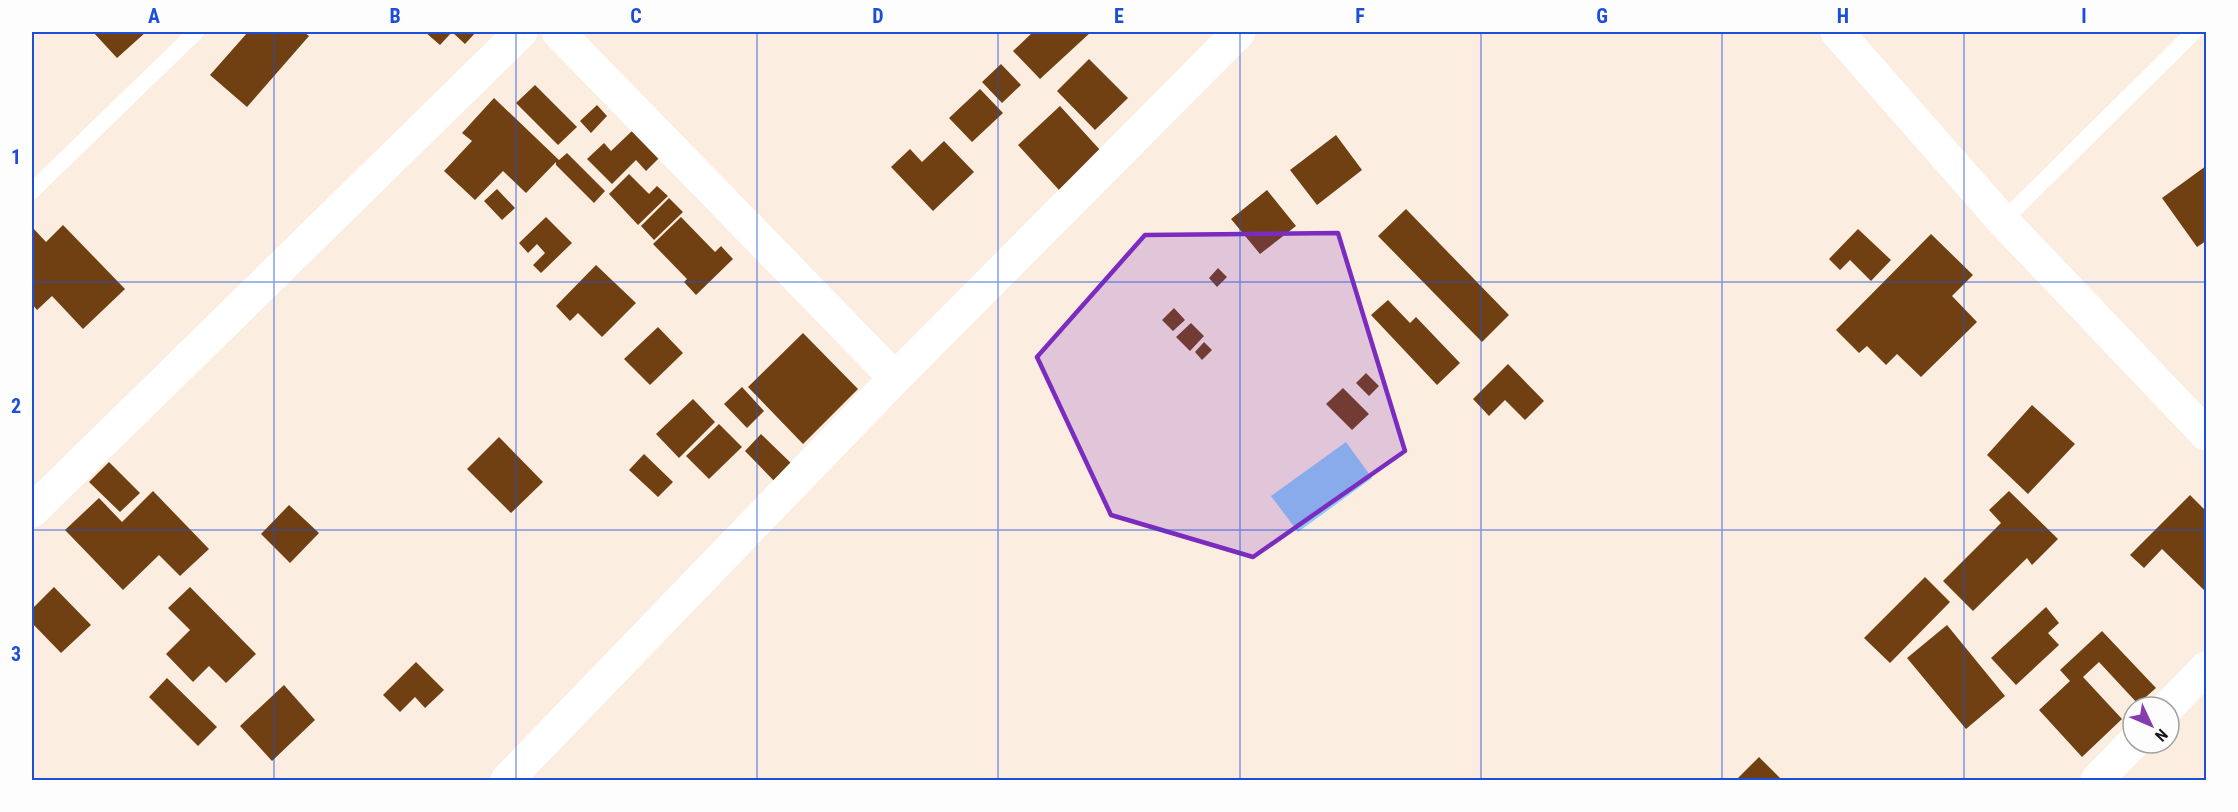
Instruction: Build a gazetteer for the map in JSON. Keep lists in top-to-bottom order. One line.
{"north":"bottom right","grid":{"columns":["A","B","C","D","E","F","G","H","I"],"rows":["1","2","3"]}}
